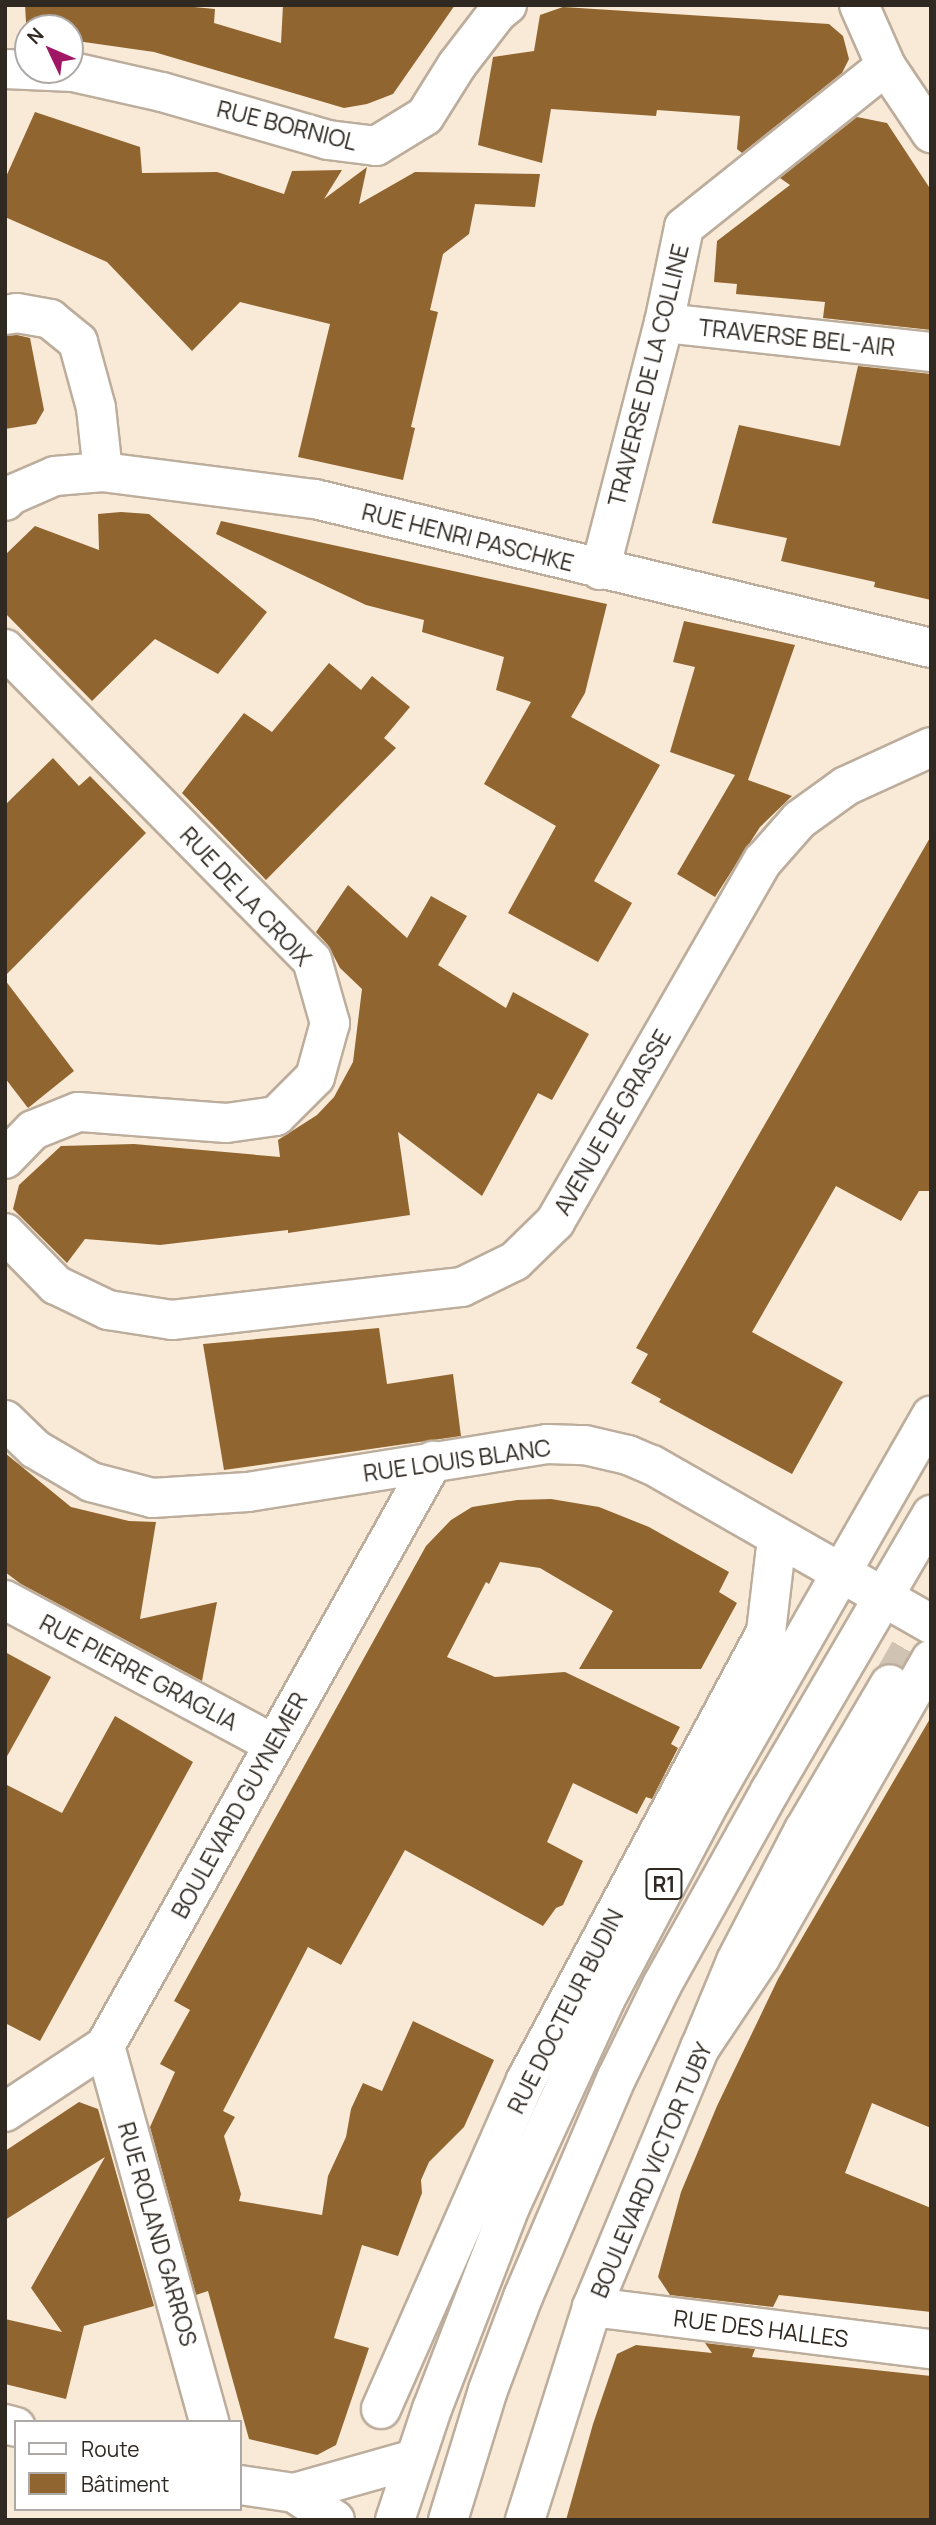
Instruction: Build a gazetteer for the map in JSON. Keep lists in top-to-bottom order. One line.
{"streets":{"main road":["RUE BORNIOL","TRAVERSE BEL-AIR","TRAVERSE DE LA COLLINE","RUE HENRI PASCHKE","RUE DE LA CROIX","AVENUE DE GRASSE","RUE LOUIS BLANC","RUE PIERRE GRAGLIA","BOULEVARD GUYNEMER","R1","RUE DOCTEUR BUDIN","BOULEVARD VICTOR TUBY","RUE ROLAND GARROS","RUE DES HALLES"]},"crossings":[["TRAVERSE BEL-AIR","TRAVERSE DE LA COLLINE"],["TRAVERSE DE LA COLLINE","RUE HENRI PASCHKE"],["RUE LOUIS BLANC","BOULEVARD GUYNEMER"],["RUE LOUIS BLANC","R1"],["RUE LOUIS BLANC","RUE DOCTEUR BUDIN"],["RUE PIERRE GRAGLIA","BOULEVARD GUYNEMER"],["BOULEVARD GUYNEMER","RUE ROLAND GARROS"],["BOULEVARD VICTOR TUBY","RUE DES HALLES"]],"legend":["Route","Bâtiment"],"north":"top left"}
